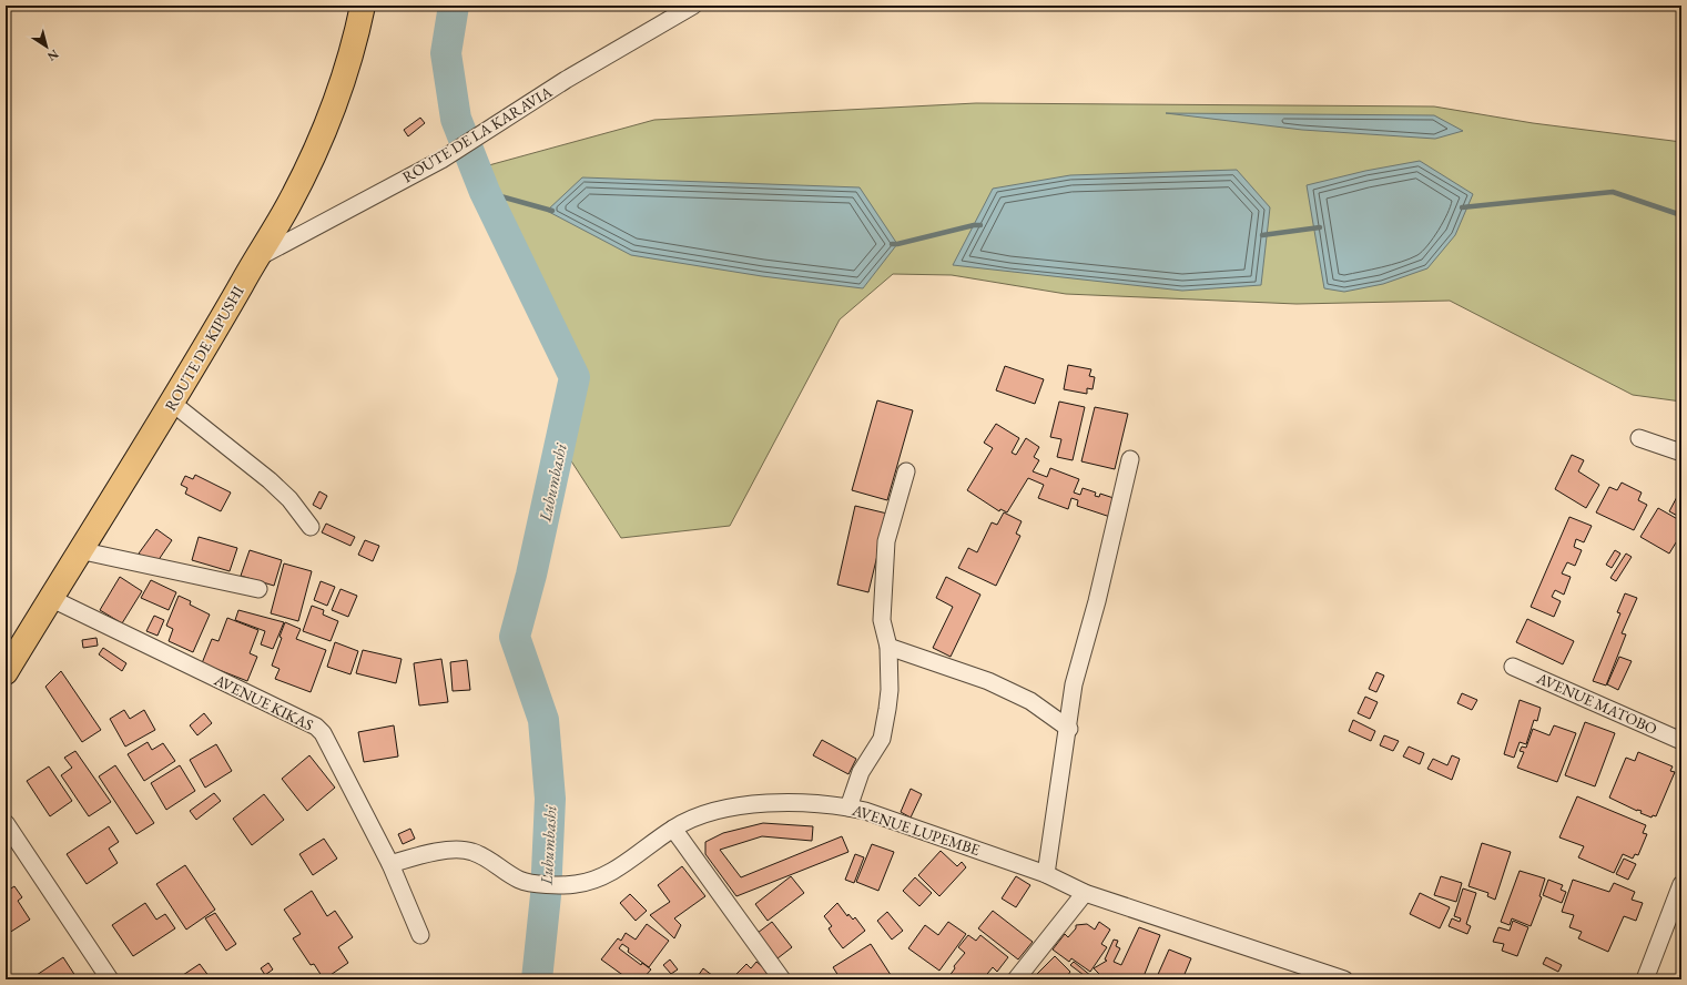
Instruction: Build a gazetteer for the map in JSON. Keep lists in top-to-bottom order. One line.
{"streets":{"highway":["ROUTE DE KIPUSHI"],"street":["ROUTE DE LA KARAVIA","AVENUE KIKAS","AVENUE MATOBO","AVENUE LUPEMBE"]},"crossings":[["ROUTE DE LA KARAVIA","ROUTE DE KIPUSHI"],["ROUTE DE KIPUSHI","AVENUE KIKAS"],["AVENUE KIKAS","AVENUE LUPEMBE"]],"water":["Lubumbashi"],"north":"bottom right"}
